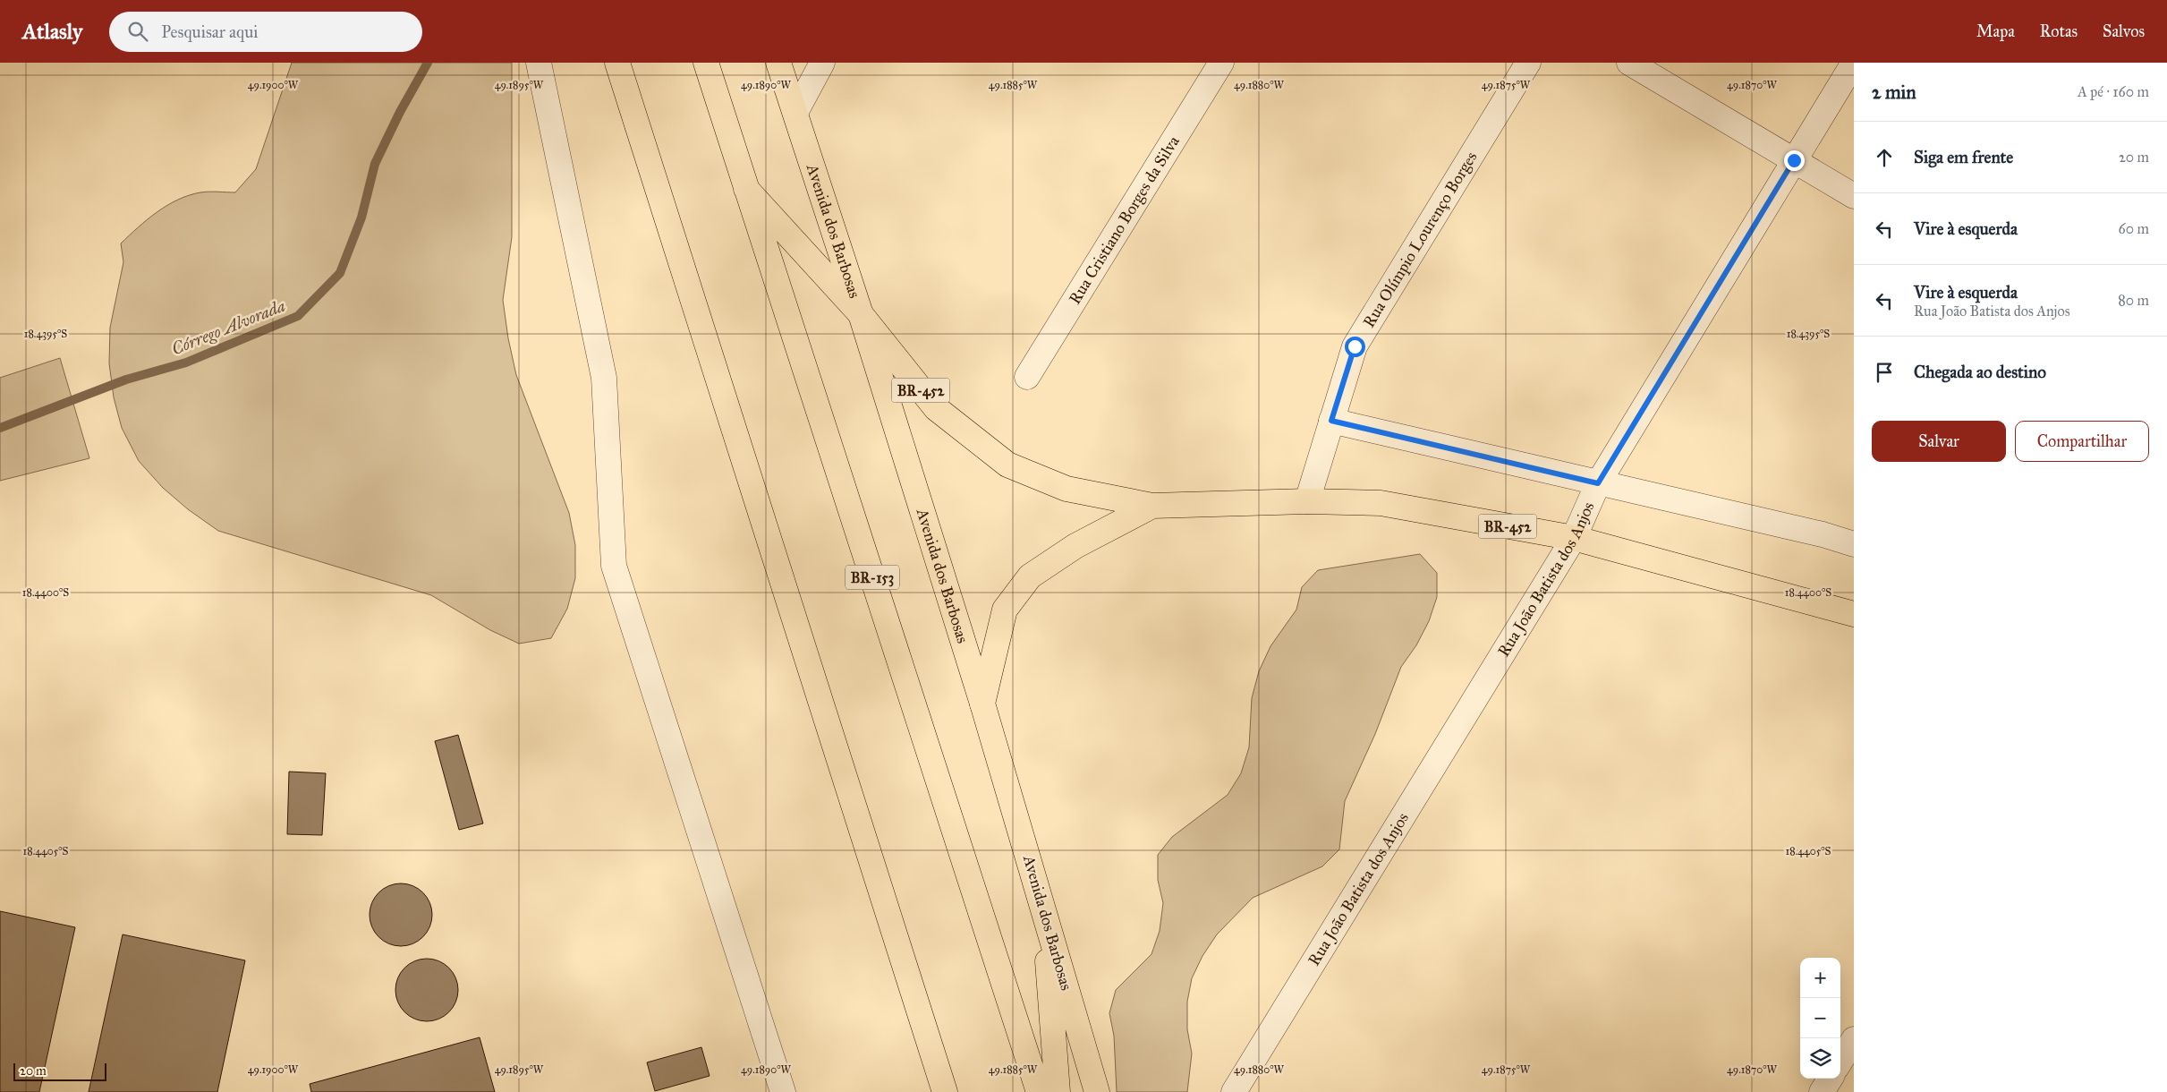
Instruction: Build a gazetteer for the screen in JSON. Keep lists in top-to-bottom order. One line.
{"streets":{"main road":["Avenida dos Barbosas","BR-452","BR-153"],"street":["Rua Cristiano Borges da Silva","Rua Olímpio Lourenço Borges","Rua João Batista dos Anjos"]},"crossings":[["Avenida dos Barbosas","BR-452"],["Rua Olímpio Lourenço Borges","BR-452"],["BR-452","BR-153"],["BR-452","Rua João Batista dos Anjos"]],"water":["Córrego Alvorada"],"scale_bar":"20 m","page":{"header":"Atlasly","search":"Pesquisar aqui","nav":["Mapa","Rotas","Salvos"],"heading":["2 min","A pé · 160 m"],"list":[["Siga em frente","20 m"],["Vire à esquerda","60 m"],["Vire à esquerda","Rua João Batista dos Anjos","80 m"],"Chegada ao destino"],"buttons":["Salvar","Compartilhar"],"map_buttons":["+","−"],"scale":"20 m"},"coordinates":["49.1900°W","49.1895°W","49.1890°W","49.1885°W","49.1880°W","49.1875°W","49.1870°W","18.4395°S","18.4400°S","18.4405°S"]}
